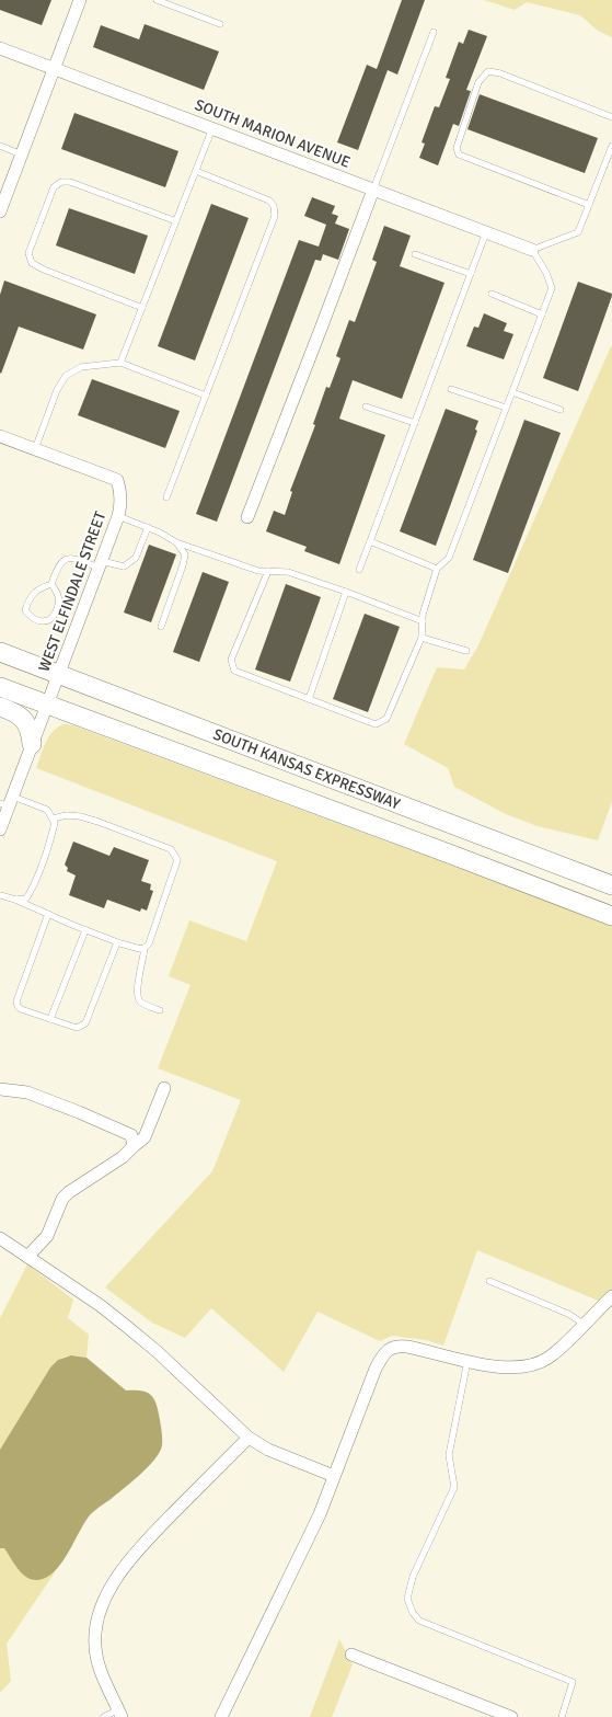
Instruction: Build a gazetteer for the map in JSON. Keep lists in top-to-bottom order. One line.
{"streets":{"main road":["SOUTH KANSAS EXPRESSWAY"],"street":["SOUTH MARION AVENUE","WEST ELFINDALE STREET"]},"crossings":[["WEST ELFINDALE STREET","SOUTH KANSAS EXPRESSWAY"]]}
